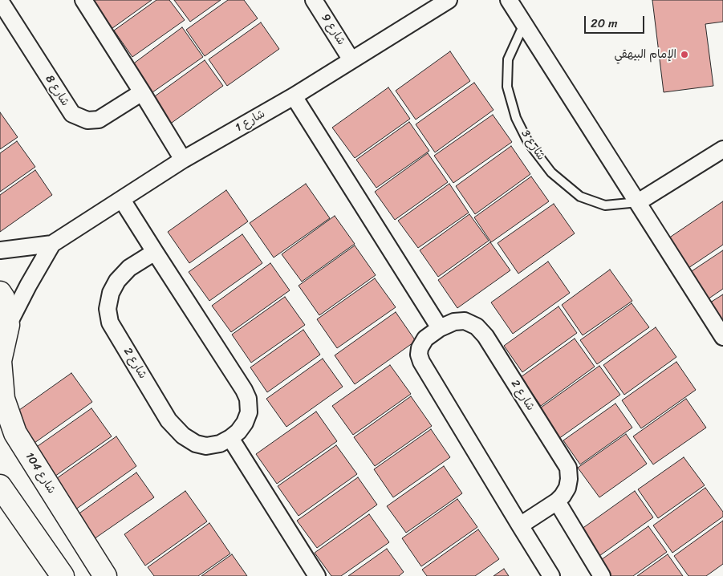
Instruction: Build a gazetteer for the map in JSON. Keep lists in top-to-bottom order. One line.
{"streets":{"street":["شارع 9","شارع 8","شارع 1","شارع 3","شارع 2","شارع 104"]},"crossings":[["شارع 9","شارع 1"],["شارع 1","شارع 2"],["شارع 1","شارع 104"]],"places":["الإمام البيهقي"],"scale_bar":"20 m"}
